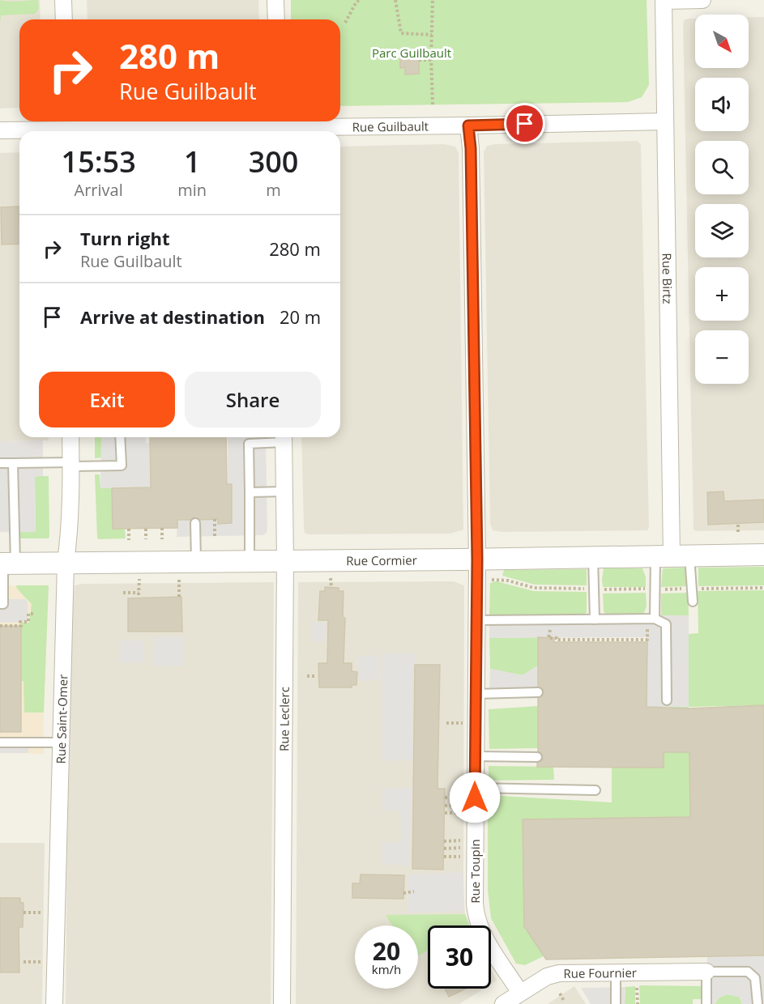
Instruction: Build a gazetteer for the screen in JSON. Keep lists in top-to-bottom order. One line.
{"streets":{"street":["Rue Guilbault","Rue Birtz","Rue Cormier","Rue Saint-Omer","Rue Leclerc","Rue Toupin","Rue Fournier"]},"crossings":[["Rue Guilbault","Rue Birtz"],["Rue Guilbault","Rue Toupin"],["Rue Birtz","Rue Cormier"],["Rue Cormier","Rue Saint-Omer"],["Rue Cormier","Rue Leclerc"],["Rue Cormier","Rue Toupin"],["Rue Toupin","Rue Fournier"]],"parks":["Parc Guilbault"],"north":"bottom right","page":{"map_buttons":["+","−"],"turn":["280 m","Rue Guilbault"],"eta":["15:53","Arrival","1","min","300","m"],"list":[{"name":"Turn right","note":"Rue Guilbault","value":"280 m"},{"name":"Arrive at destination","value":"20 m"}],"buttons":["Exit","Share"],"speed":"20 km/h","limit":"30"}}
